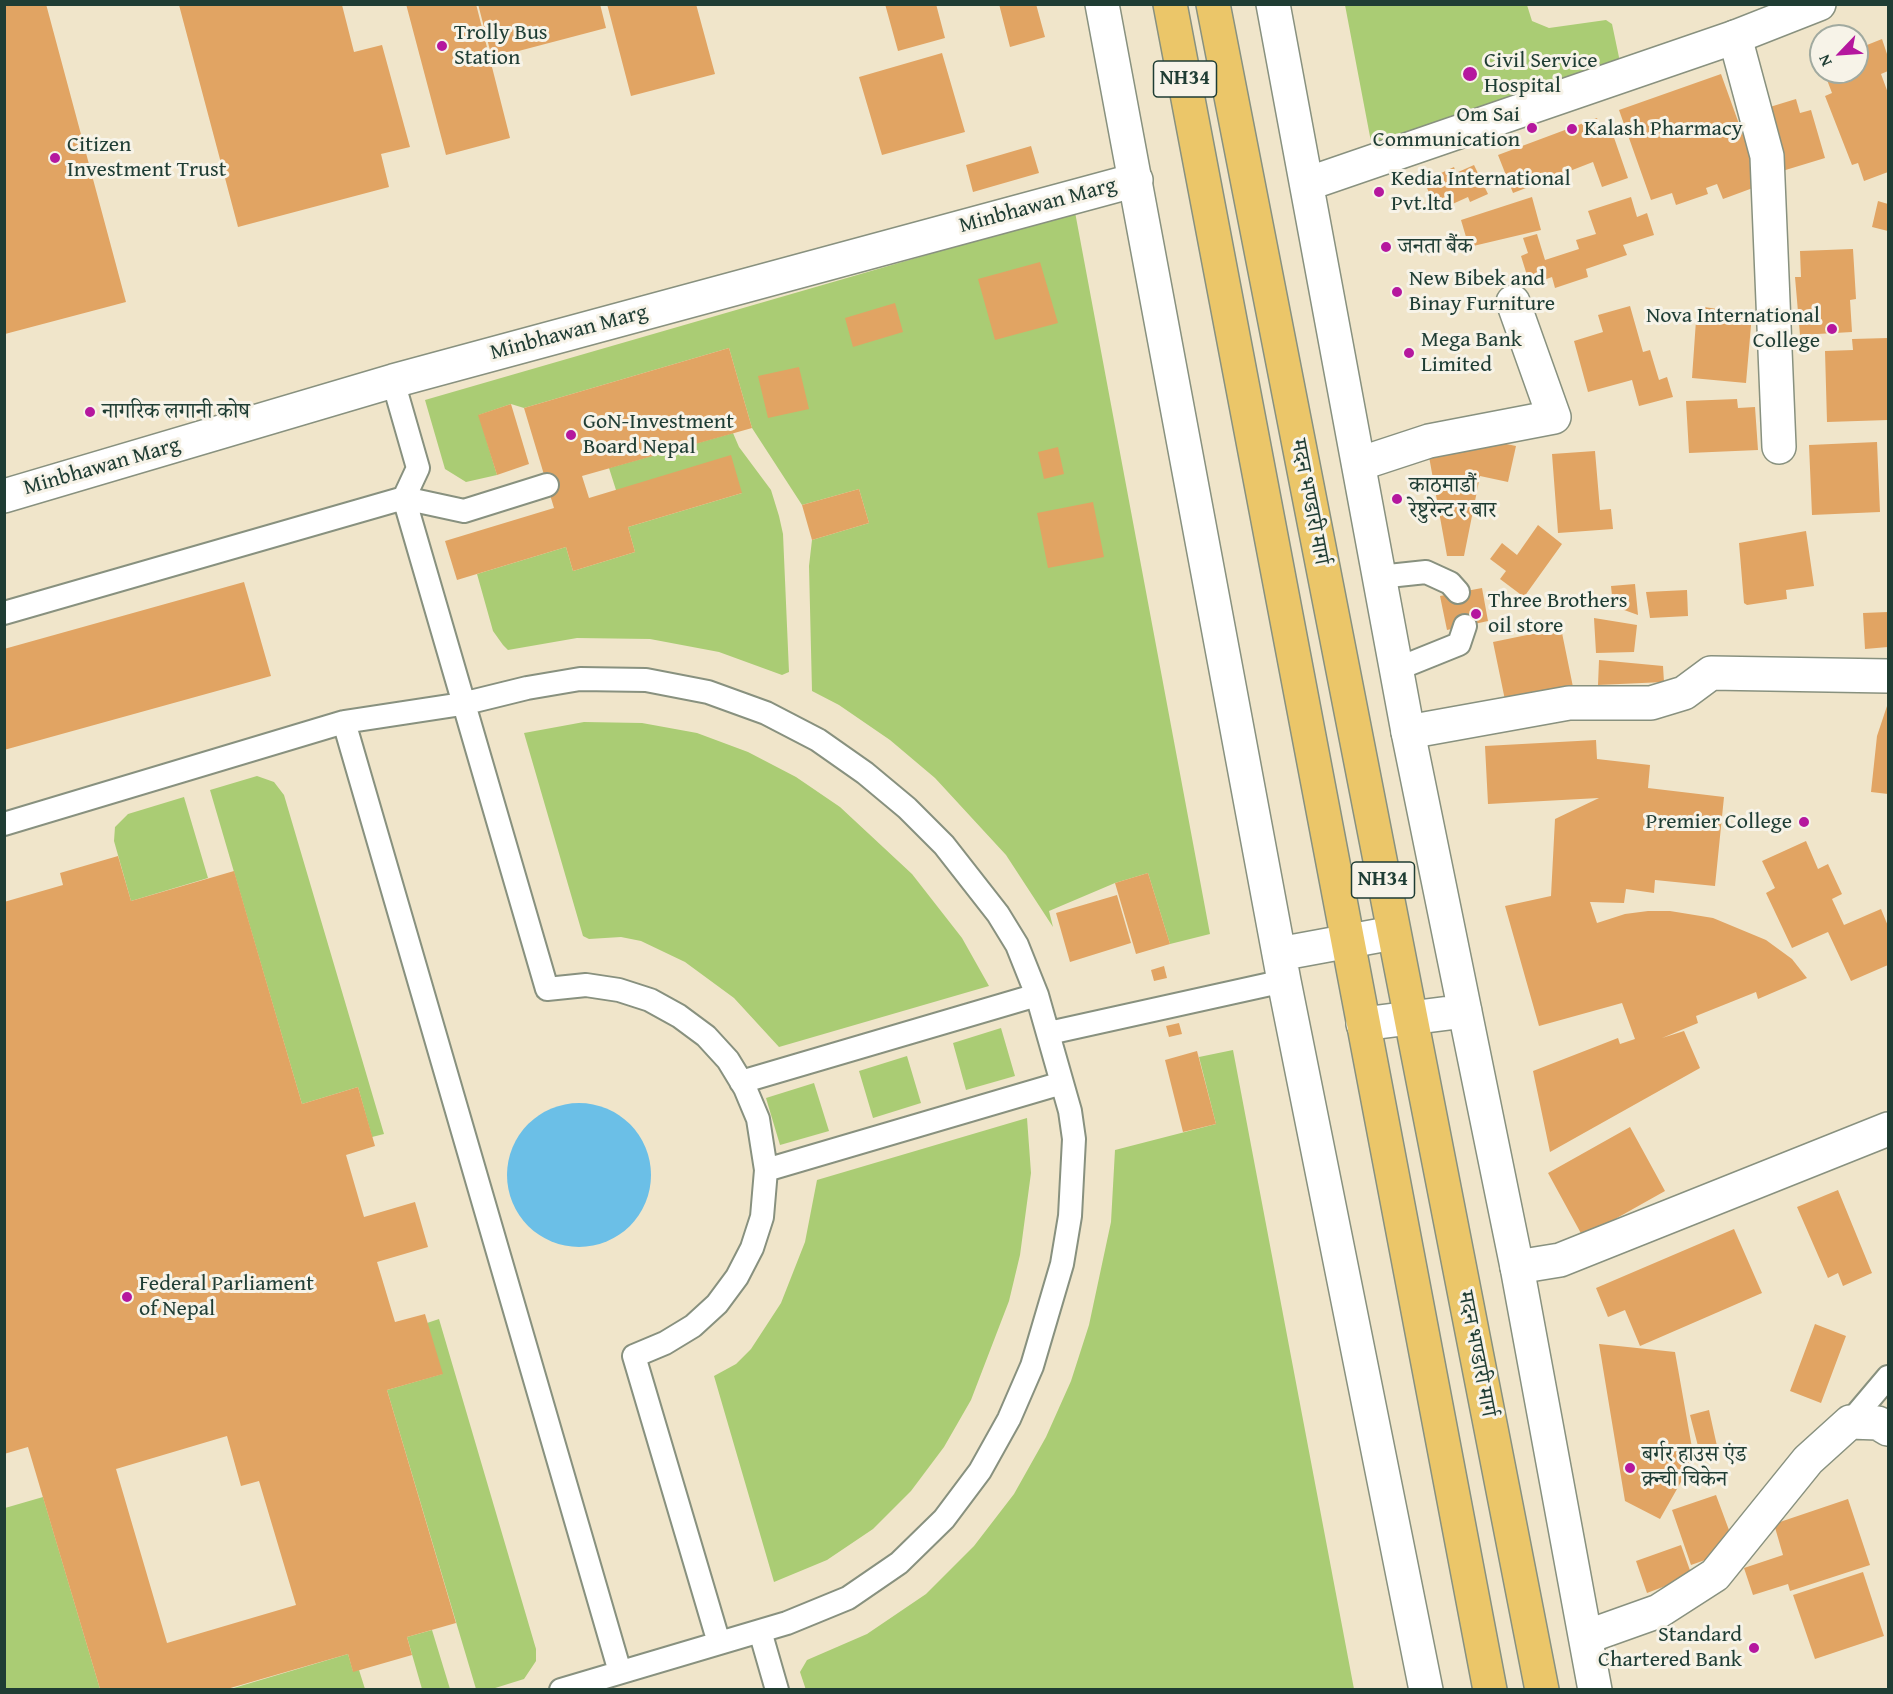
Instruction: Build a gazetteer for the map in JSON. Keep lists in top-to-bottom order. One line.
{"streets":{"highway":["NH34","मदन भण्डारी मार्ग"],"street":["Minbhawan Marg"]},"places":["Trolly Bus Station","Civil Service Hospital","Om Sai Communication","Kalash Pharmacy","Citizen Investment Trust","Kedia International Pvt.ltd","जनता बैंक","New Bibek and Binay Furniture","Nova International College","Mega Bank Limited","नागरिक लगानी कोष","GoN-Investment Board Nepal","काठमाडौं रेष्टुरेन्ट र बार","Three Brothers oil store","Premier College","Federal Parliament of Nepal","बर्गर हाउस एंड क्र्न्ची चिकेन","Standard Chartered Bank"],"north":"bottom left"}
